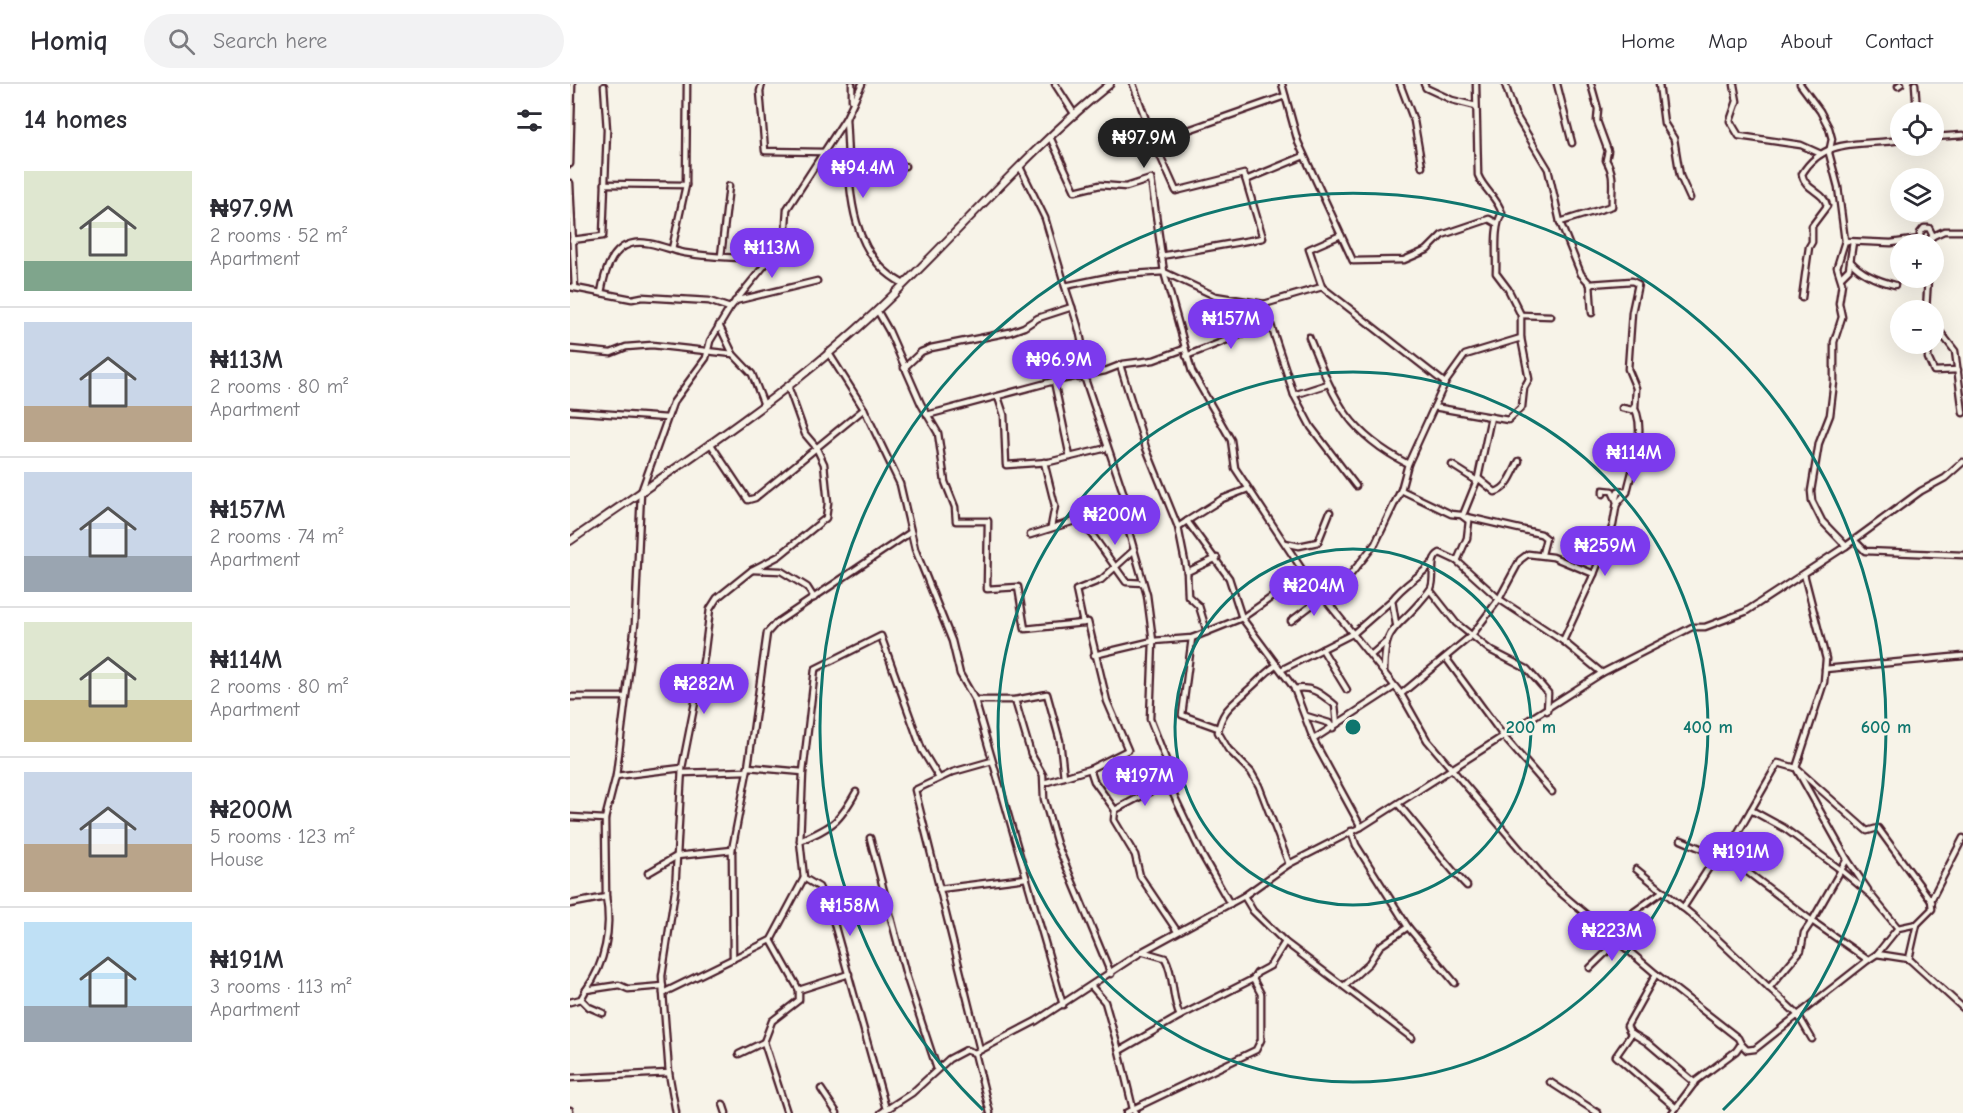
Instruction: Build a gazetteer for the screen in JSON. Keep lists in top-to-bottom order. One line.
{"page":{"header":"Homiq","search":"Search here","nav":["Home","Map","About","Contact"],"heading":"14 homes","map_buttons":["+","−"],"price":["₦97.9M","₦94.4M","₦113M","₦157M","₦96.9M","₦114M","₦200M","₦259M","₦204M","₦282M","₦197M","₦191M","₦158M","₦223M"],"list":[{"name":"₦97.9M","note":"2 rooms · 52 m² · Apartment"},{"name":"₦113M","note":"2 rooms · 80 m² · Apartment"},{"name":"₦157M","note":"2 rooms · 74 m² · Apartment"},{"name":"₦114M","note":"2 rooms · 80 m² · Apartment"},{"name":"₦200M","note":"5 rooms · 123 m² · House"},{"name":"₦191M","note":"3 rooms · 113 m² · Apartment"}]},"rings":["200 m","400 m","600 m"]}
